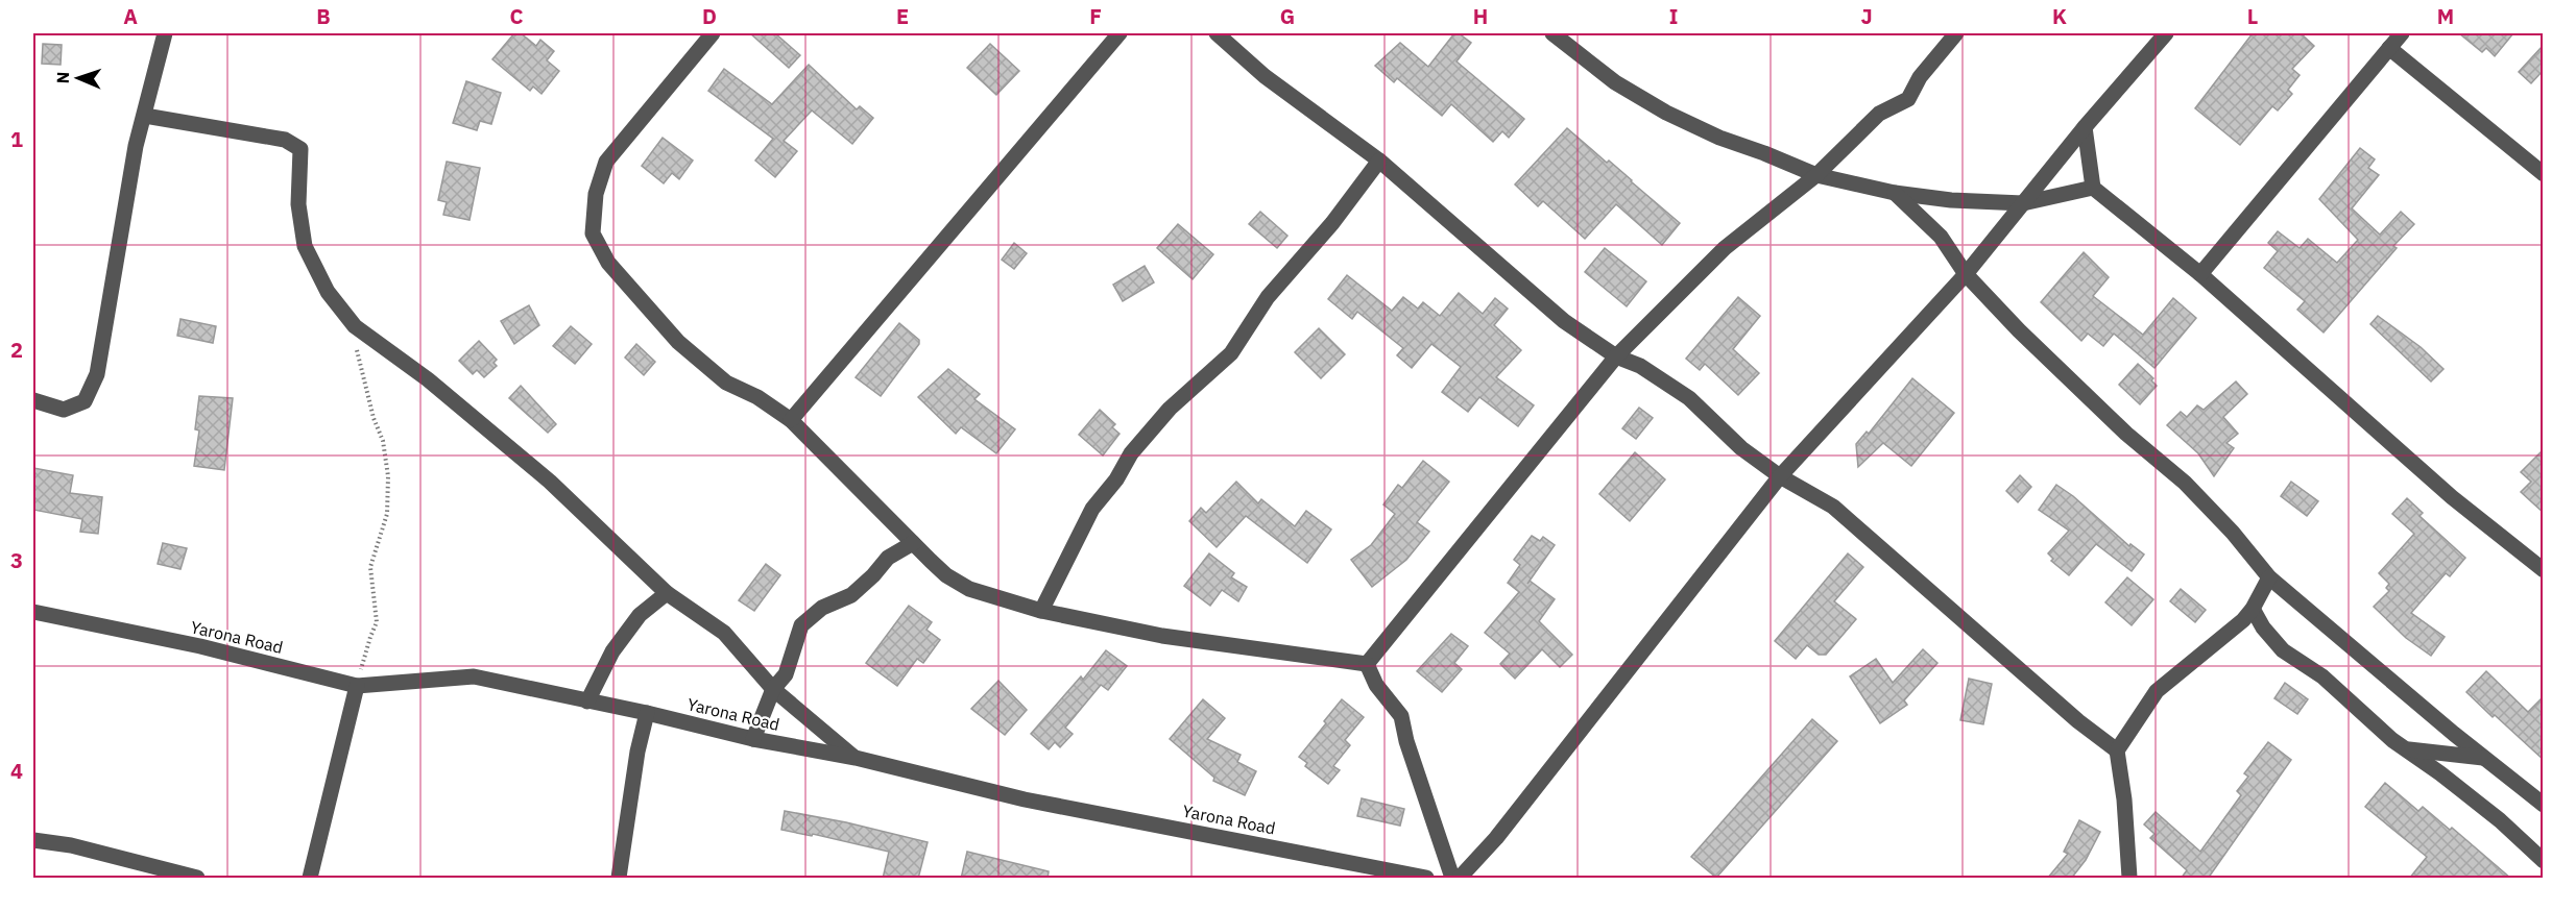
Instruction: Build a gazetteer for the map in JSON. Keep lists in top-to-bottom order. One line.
{"streets":{"street":["Yarona Road"]},"north":"left","grid":{"columns":["A","B","C","D","E","F","G","H","I","J","K","L","M"],"rows":["1","2","3","4"]}}
